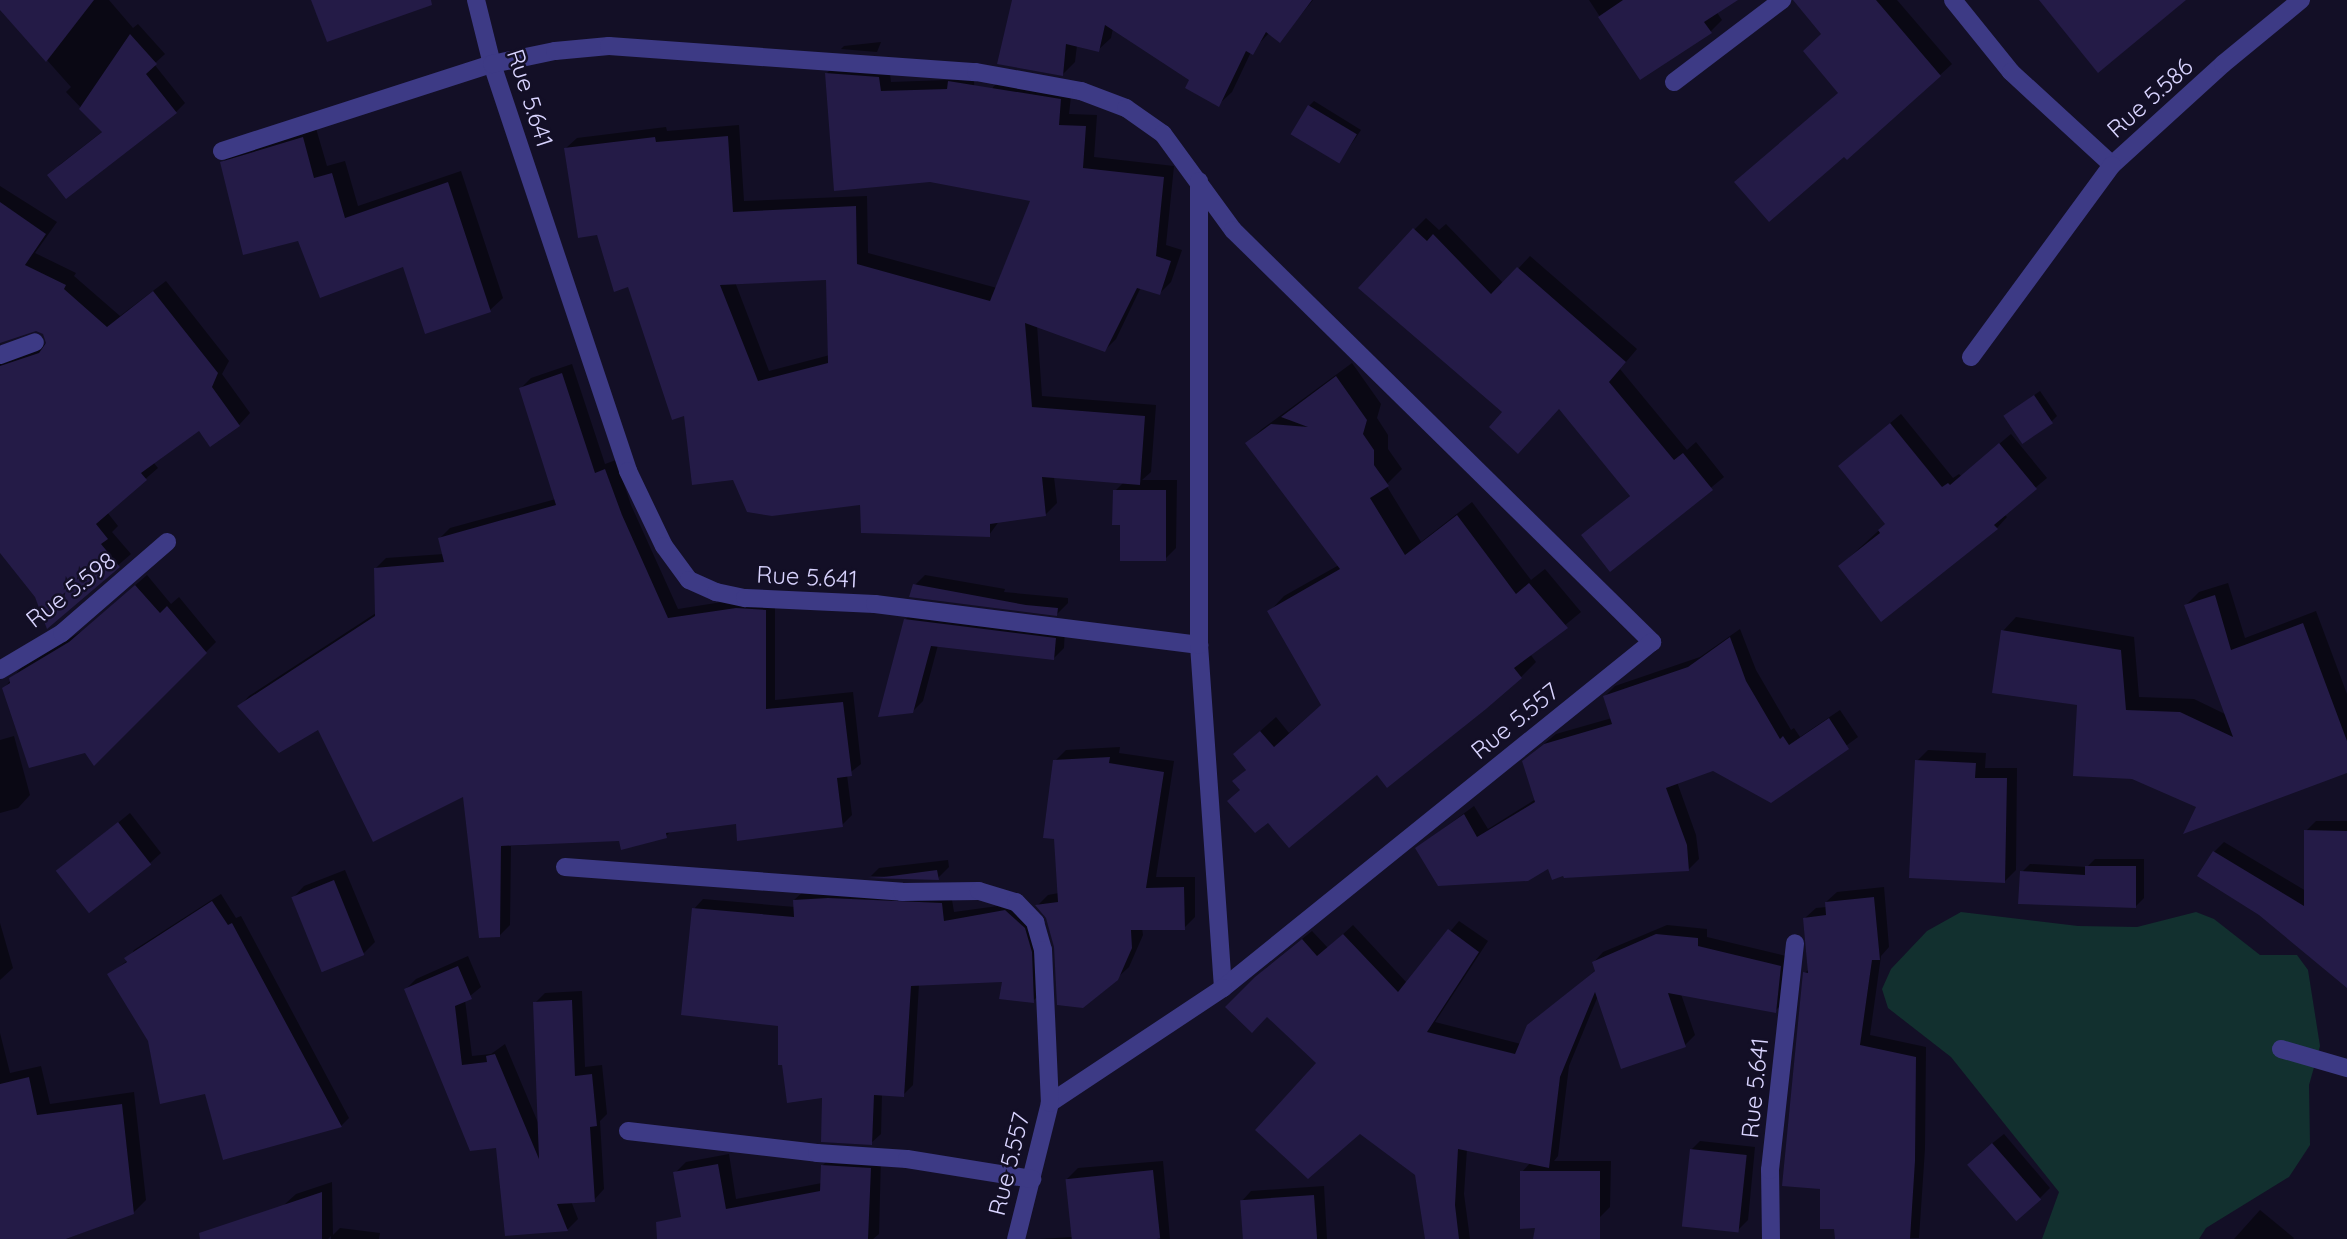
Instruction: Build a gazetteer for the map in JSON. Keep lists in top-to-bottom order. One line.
{"streets":{"street":["Rue 5.641","Rue 5.586","Rue 5.598","Rue 5.557"]}}
